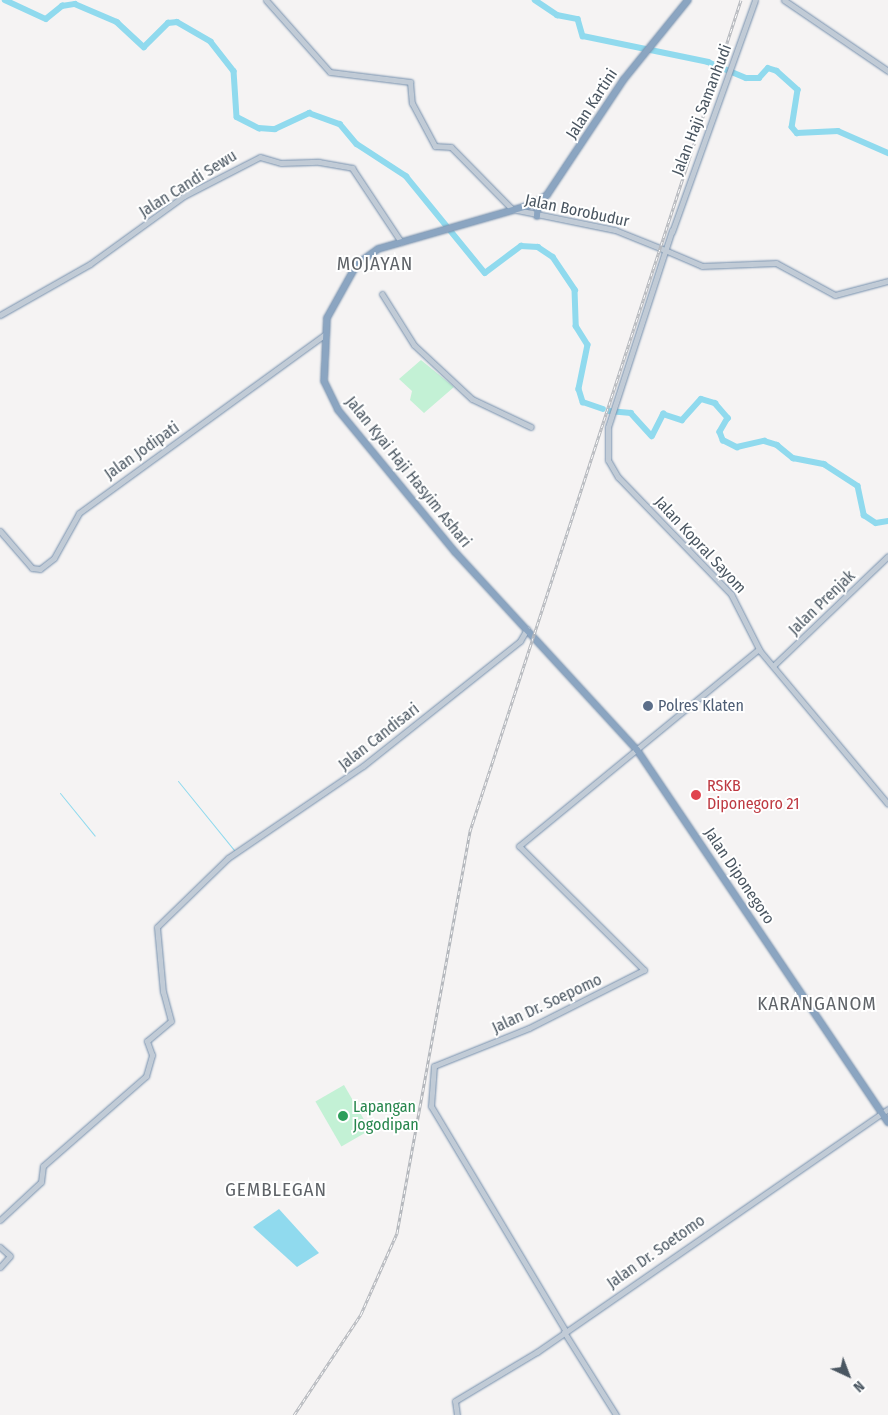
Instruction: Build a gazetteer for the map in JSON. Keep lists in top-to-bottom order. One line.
{"streets":{"highway":["Jalan Kartini","Jalan Kyai Haji Hasyim Ashari","Jalan Diponegoro"],"street":["Jalan Haji Samanhudi","Jalan Candi Sewu","Jalan Borobudur","Jalan Jodipati","Jalan Kopral Sayom","Jalan Prenjak","Jalan Candisari","Jalan Dr. Soepomo","Jalan Dr. Soetomo"]},"crossings":[["Jalan Kartini","Jalan Borobudur"],["Jalan Kartini","Jalan Kyai Haji Hasyim Ashari"],["Jalan Haji Samanhudi","Jalan Borobudur"],["Jalan Haji Samanhudi","Jalan Kopral Sayom"],["Jalan Candi Sewu","Jalan Kyai Haji Hasyim Ashari"],["Jalan Borobudur","Jalan Kyai Haji Hasyim Ashari"],["Jalan Borobudur","Jalan Kopral Sayom"],["Jalan Jodipati","Jalan Kyai Haji Hasyim Ashari"],["Jalan Kyai Haji Hasyim Ashari","Jalan Candisari"],["Jalan Kyai Haji Hasyim Ashari","Jalan Diponegoro"],["Jalan Kopral Sayom","Jalan Prenjak"],["Jalan Diponegoro","Jalan Dr. Soepomo"],["Jalan Diponegoro","Jalan Dr. Soetomo"],["Jalan Dr. Soepomo","Jalan Dr. Soetomo"]],"districts":["MOJAYAN","KARANGANOM","GEMBLEGAN"],"places":["Polres Klaten","RSKB Diponegoro 21","Lapangan Jogodipan"],"north":"bottom right"}
